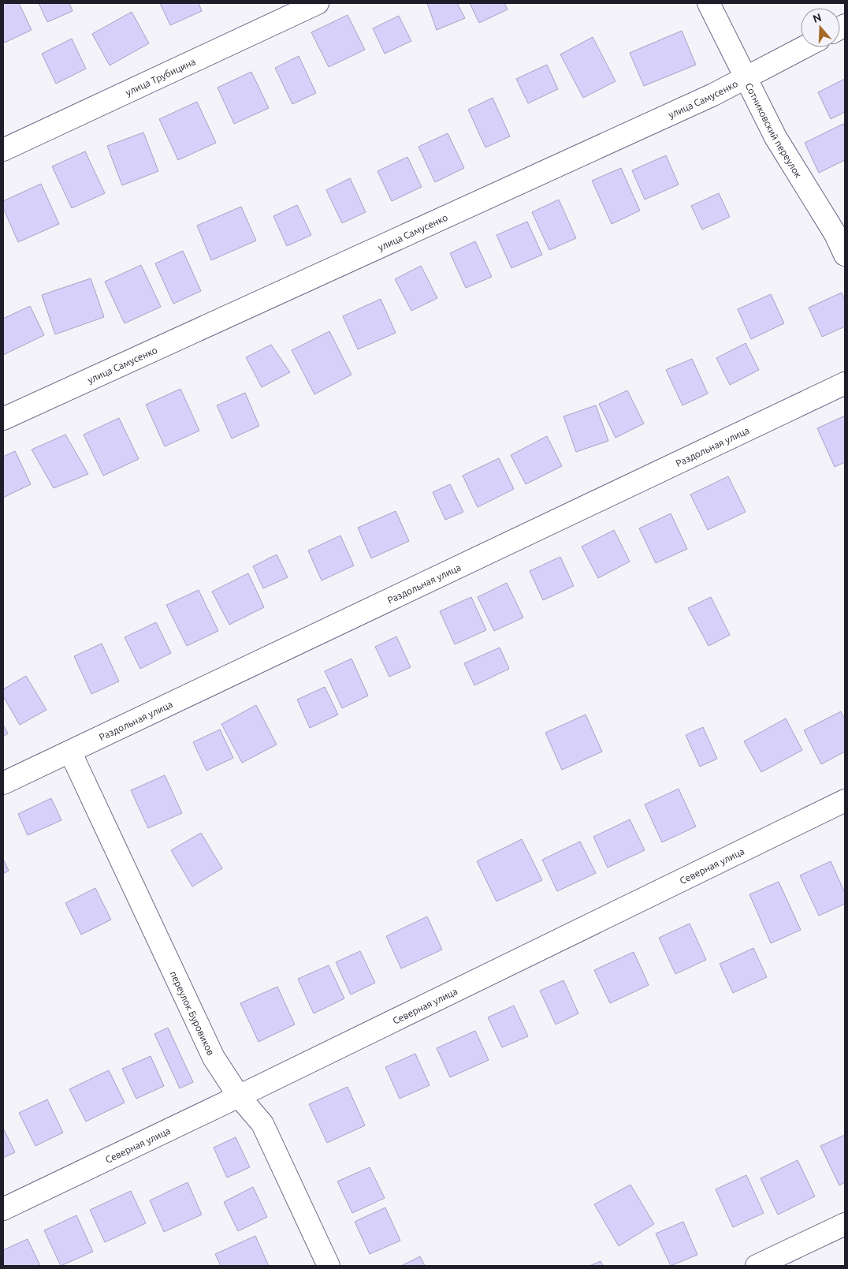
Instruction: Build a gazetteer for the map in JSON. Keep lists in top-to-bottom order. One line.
{"streets":{"street":["улица Трубицина","улица Самусенко","Сотниковский переулок","Раздольная улица","Северная улица","переулок Буровиков"]},"crossings":[["улица Самусенко","Сотниковский переулок"],["Раздольная улица","переулок Буровиков"],["Северная улица","переулок Буровиков"]],"north":"top"}
